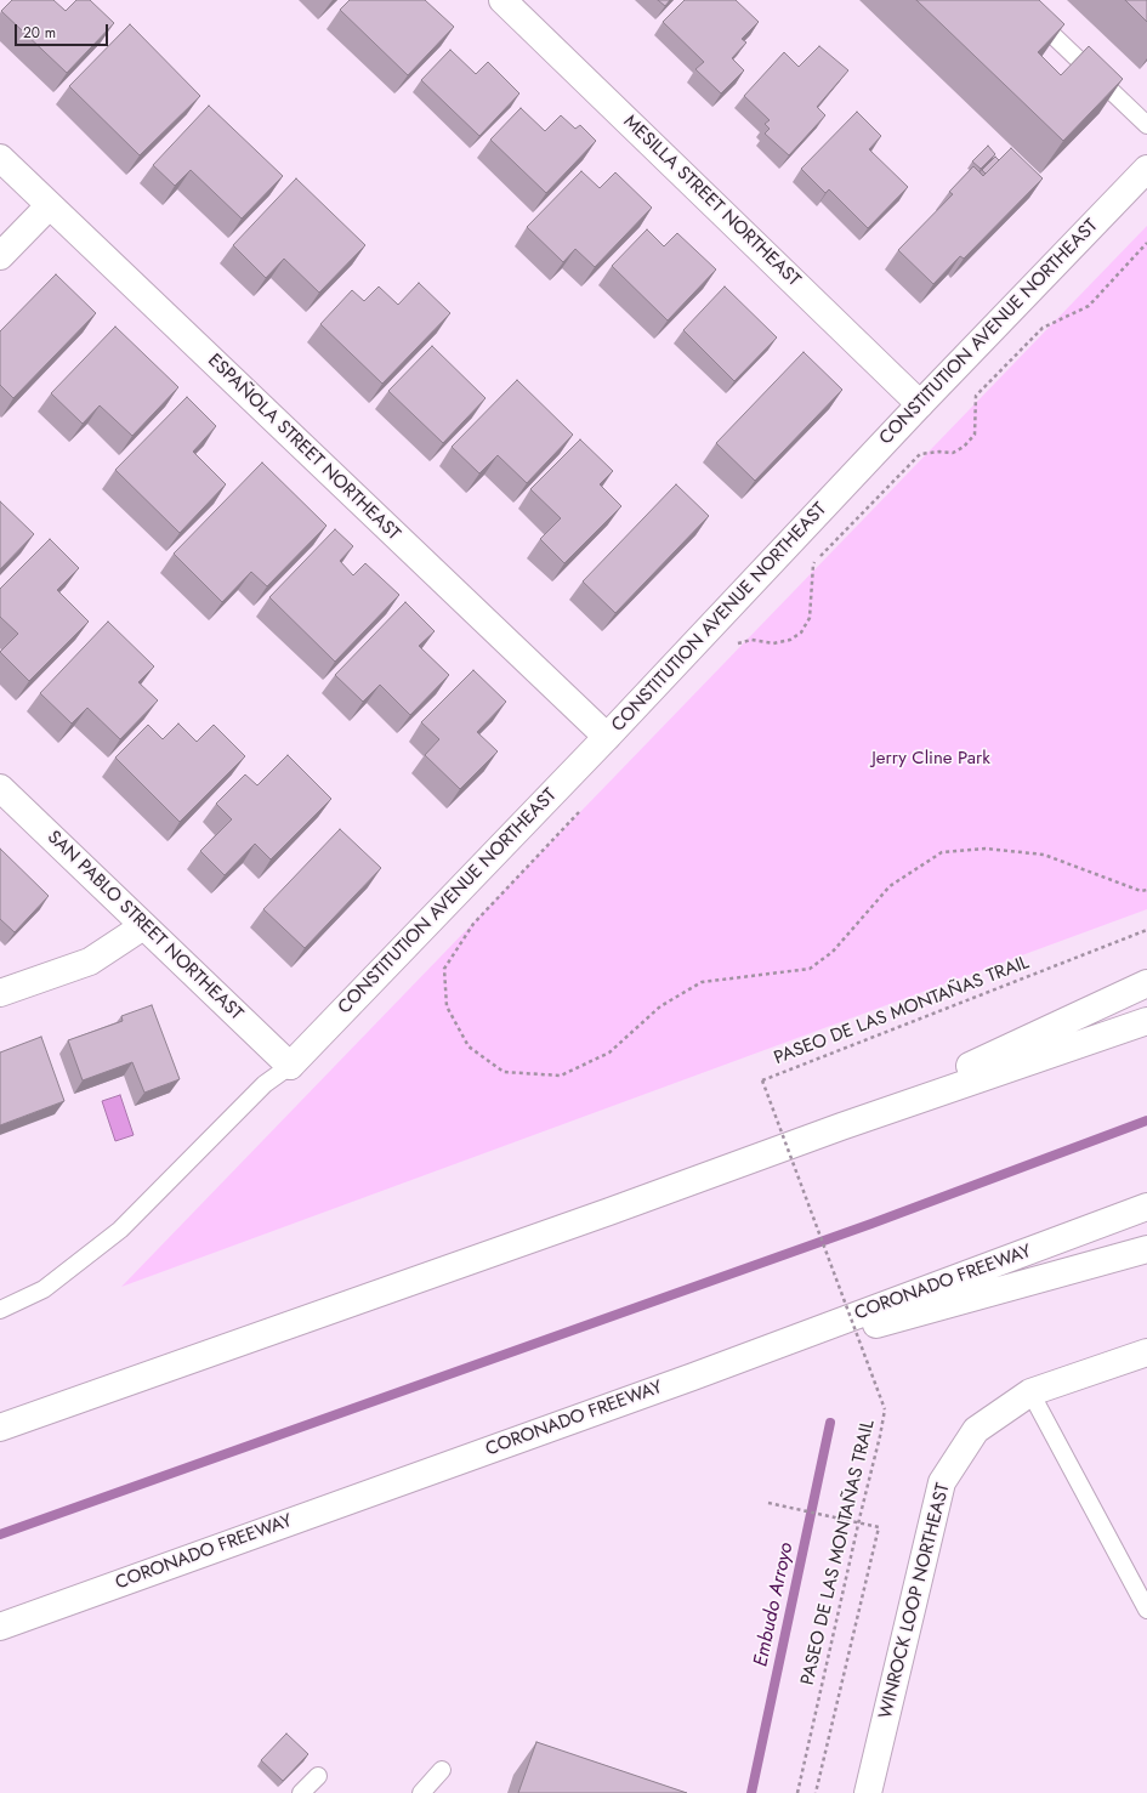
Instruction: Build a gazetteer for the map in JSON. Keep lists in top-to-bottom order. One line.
{"streets":{"main road":["MESILLA STREET NORTHEAST","CONSTITUTION AVENUE NORTHEAST","ESPAÑOLA STREET NORTHEAST","SAN PABLO STREET NORTHEAST","CORONADO FREEWAY","WINROCK LOOP NORTHEAST"],"path":["PASEO DE LAS MONTAÑAS TRAIL"]},"crossings":[["MESILLA STREET NORTHEAST","CONSTITUTION AVENUE NORTHEAST"],["CONSTITUTION AVENUE NORTHEAST","ESPAÑOLA STREET NORTHEAST"],["CONSTITUTION AVENUE NORTHEAST","SAN PABLO STREET NORTHEAST"]],"water":["Embudo Arroyo"],"parks":["Jerry Cline Park"],"scale_bar":"20 m"}
